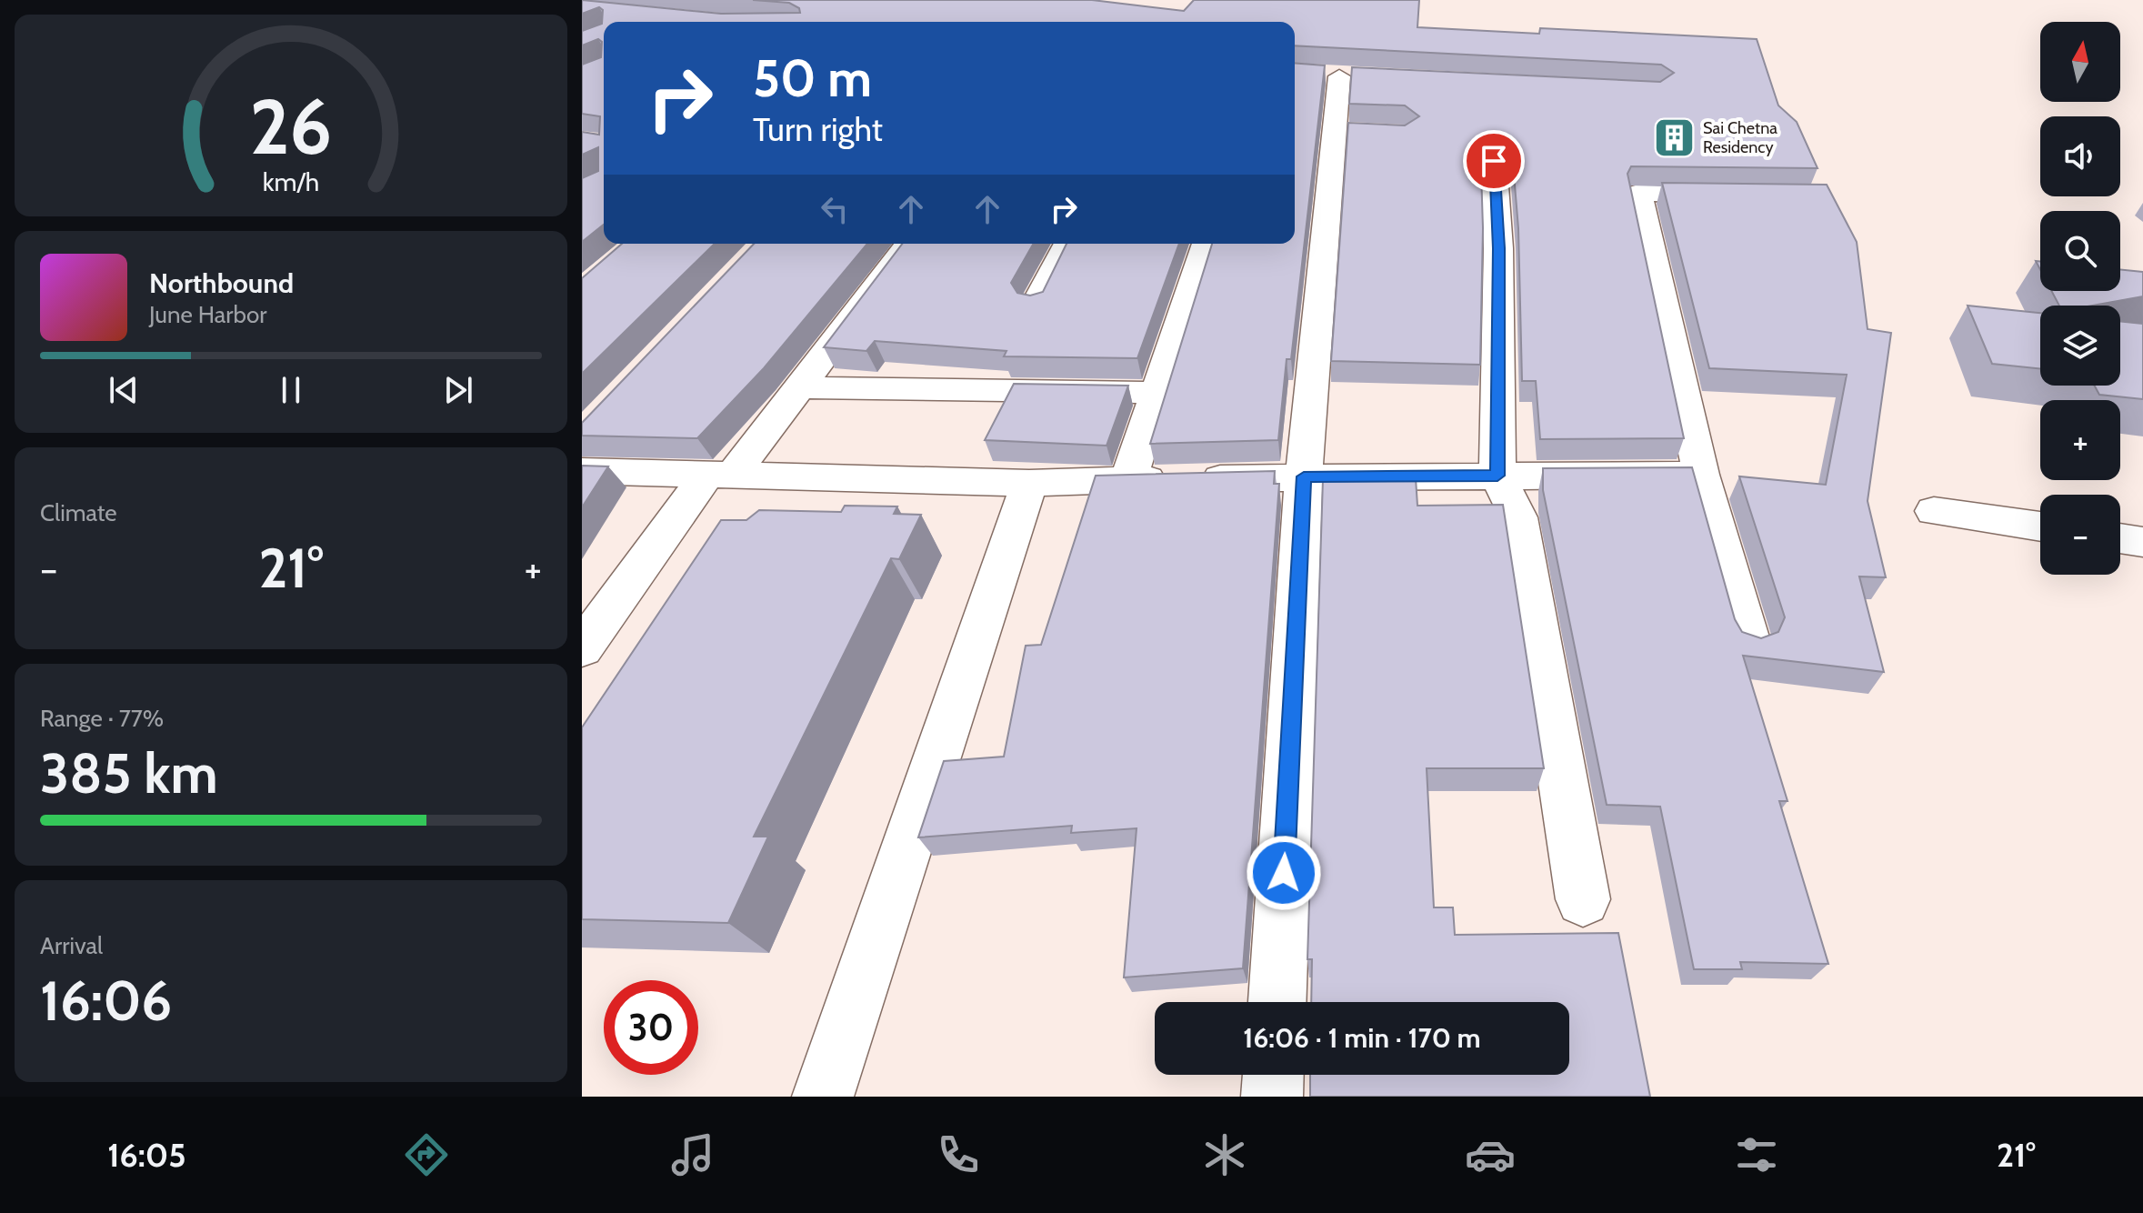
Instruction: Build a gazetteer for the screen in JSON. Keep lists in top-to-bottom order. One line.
{"places":{"building":["Sai Chetna Residency"]},"north":"top","page":{"map_buttons":["+","−"],"turn":["50 m","Turn right"],"song":["Northbound","June Harbor"],"tile":["Climate",["Range · 77%","385 km"],["Arrival","16:06"]],"heat":["−","21°","+"],"limit":"30","trip":"16:06 · 1 min · 170 m","tabs":["16:05","21°"],"gauge":["26","km/h"]}}
